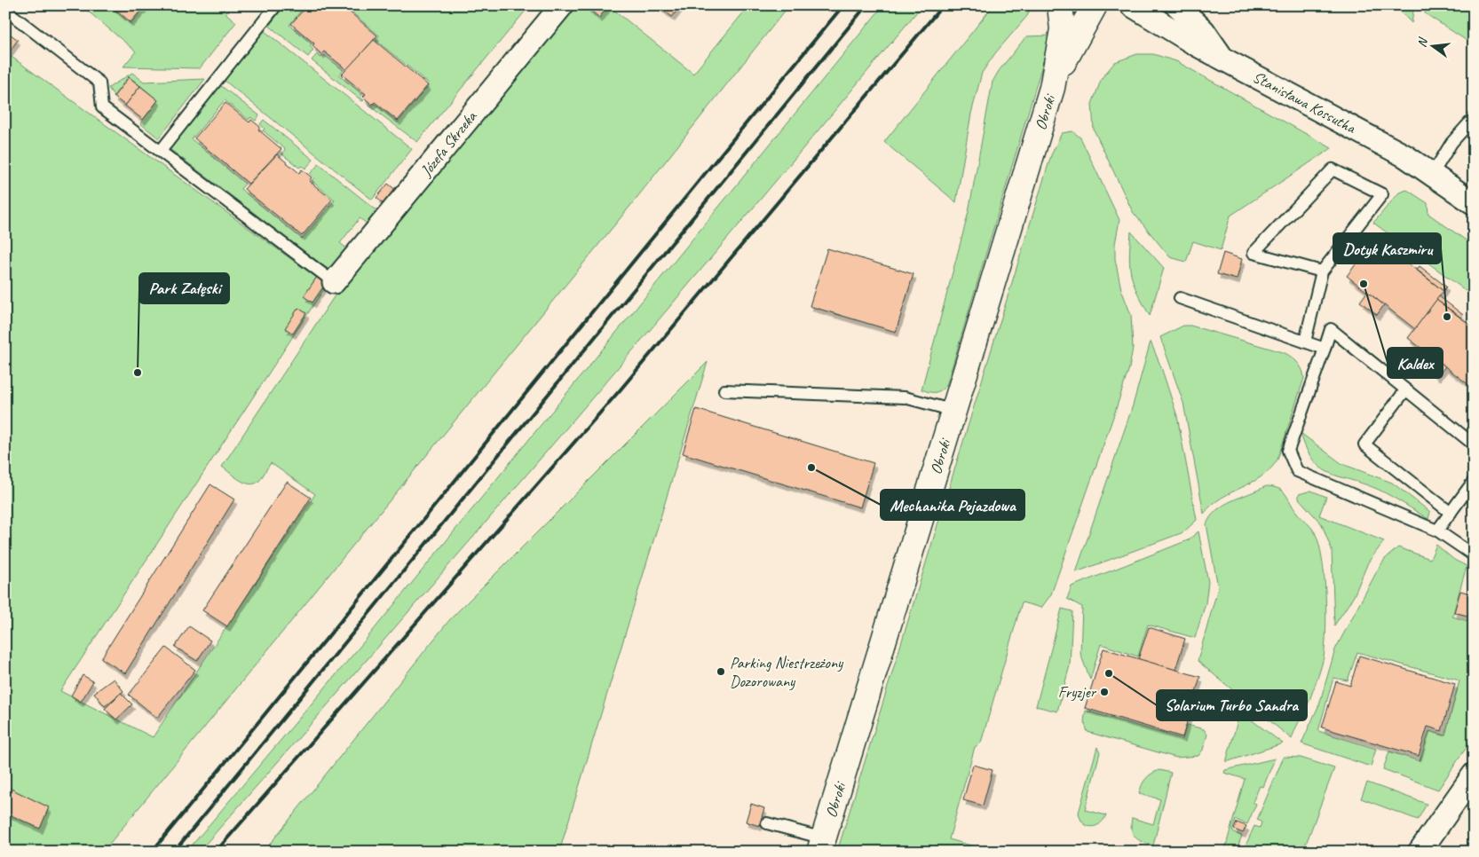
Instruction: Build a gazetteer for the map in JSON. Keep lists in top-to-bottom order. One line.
{"streets":{"street":["Stanisława Kossutha","Obroki","Józefa Skrzeka"]},"places":["Kaldex","Dotyk Kaszmiru","Park Załęski","Mechanika Pojazdowa","Parking Niestrzeżony Dozorowany","Solarium Turbo Sandra","Fryzjer"],"north":"left"}
